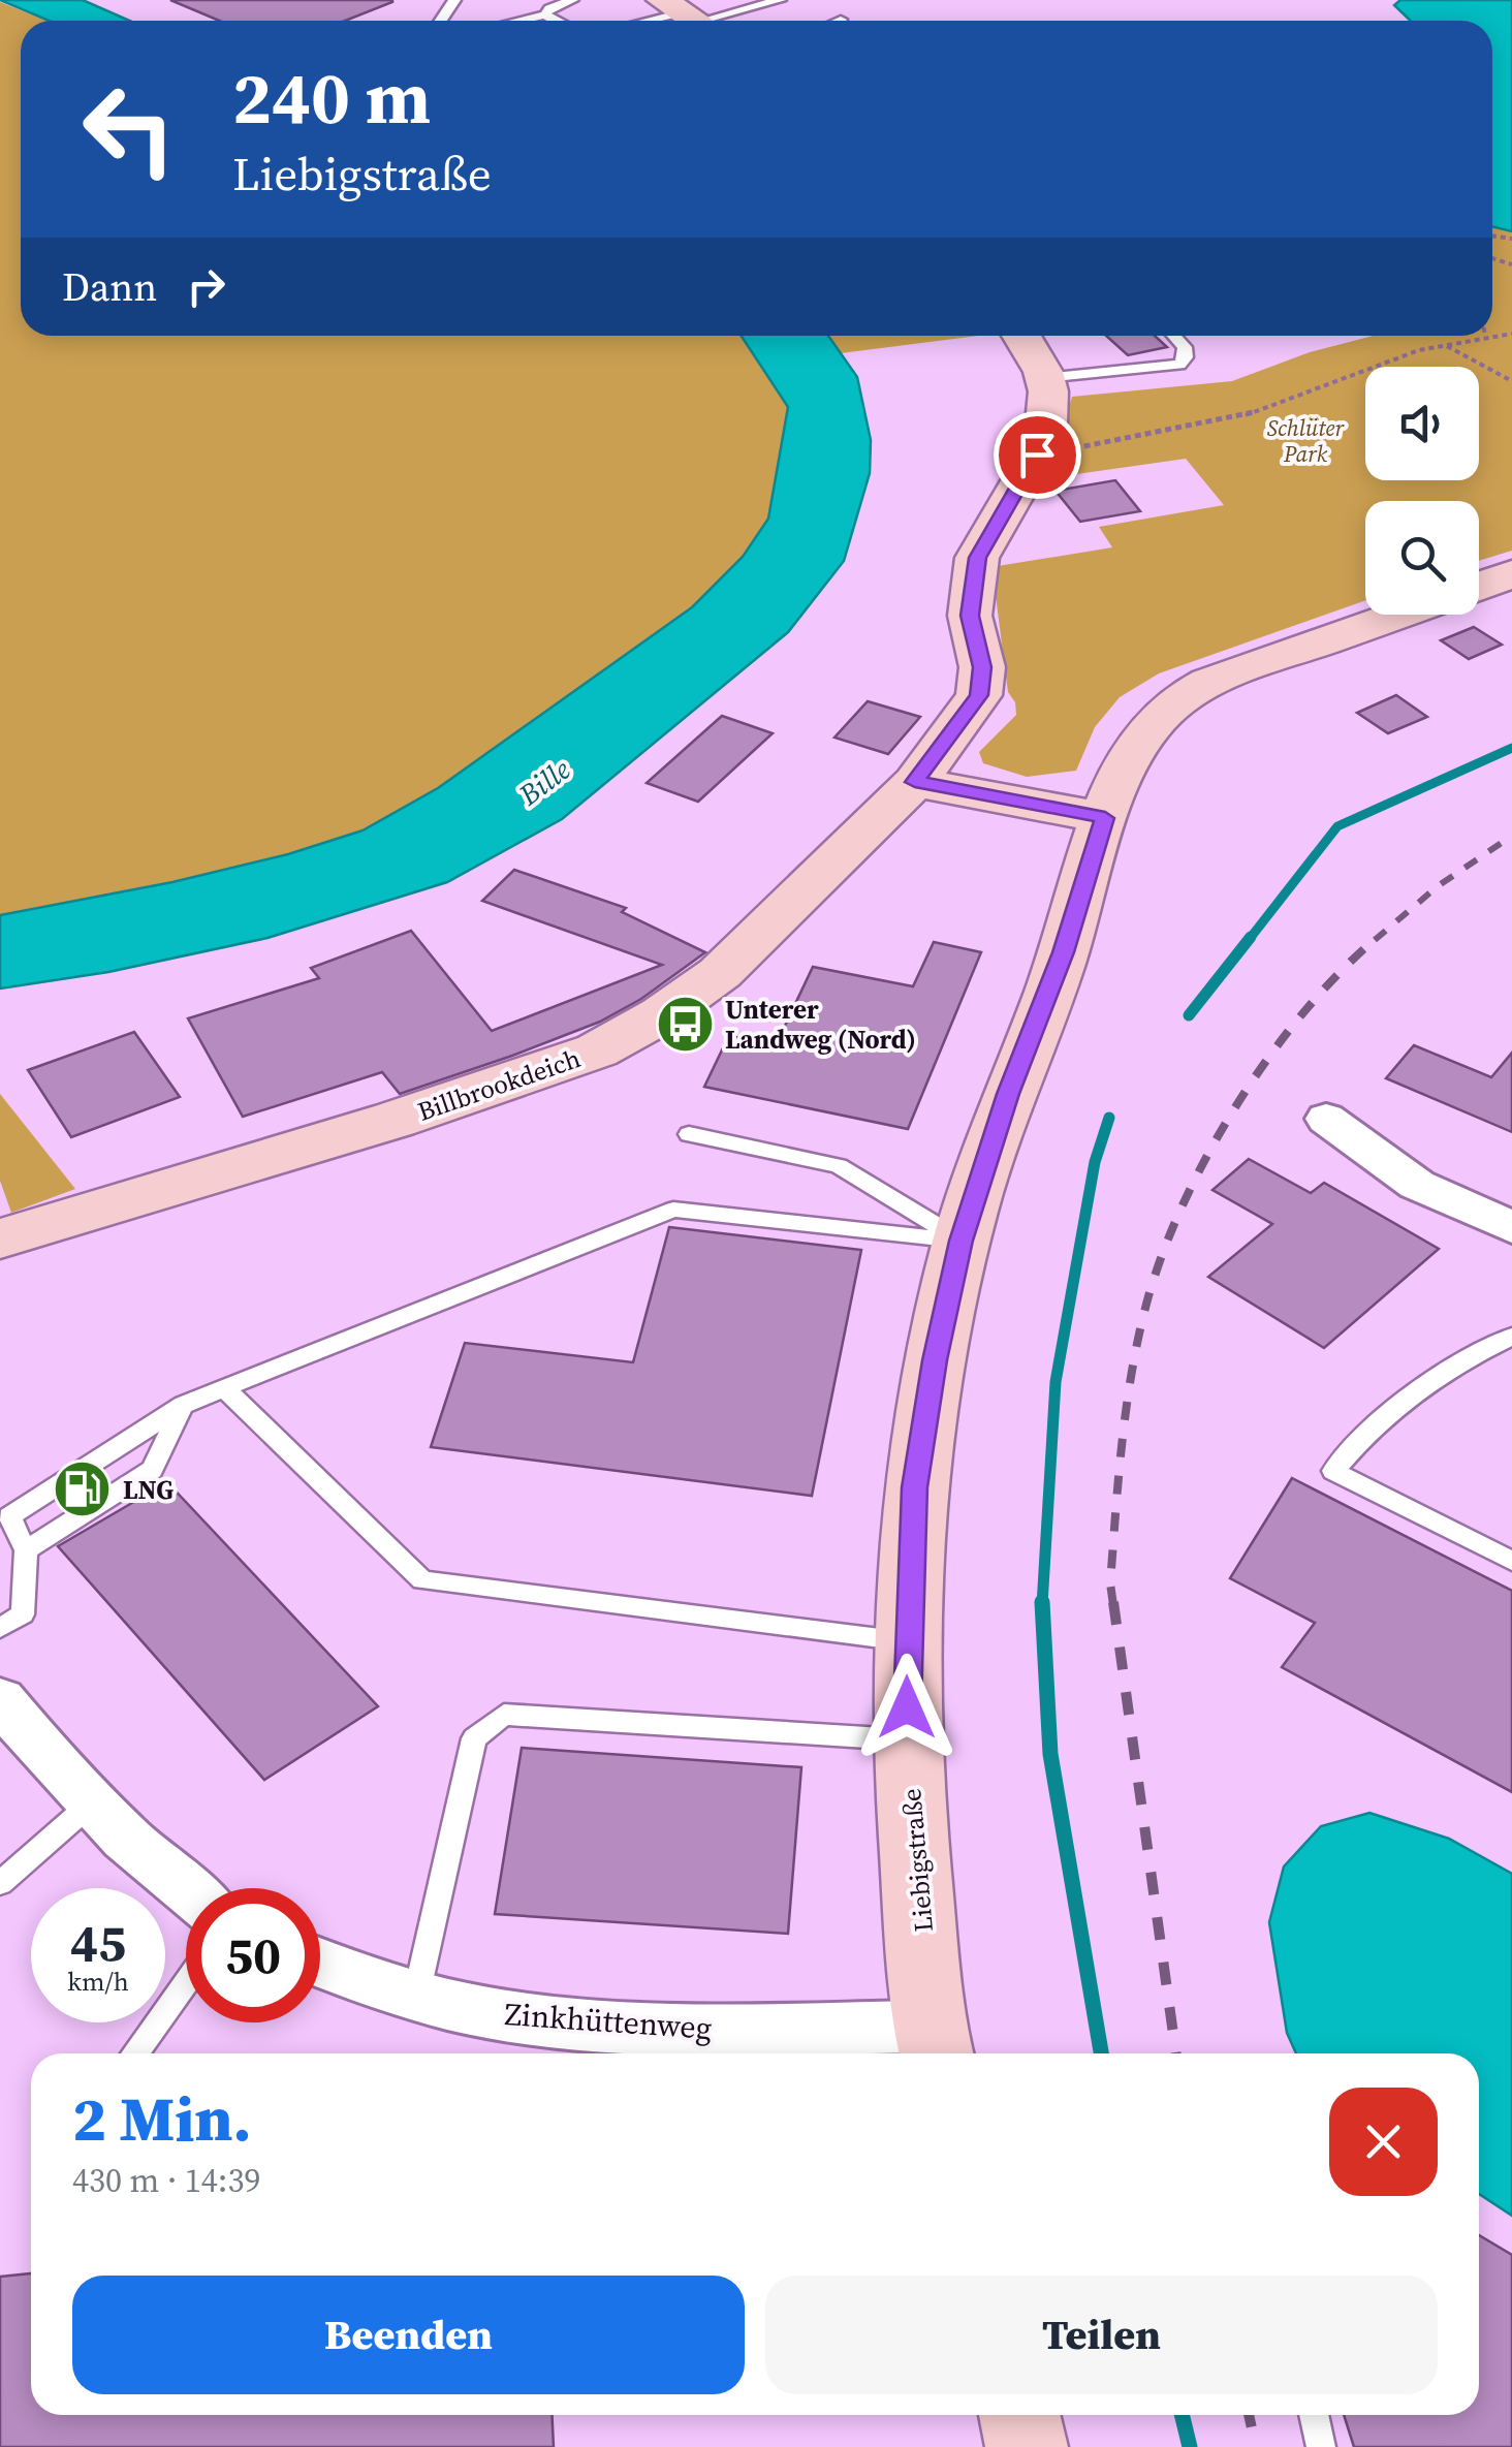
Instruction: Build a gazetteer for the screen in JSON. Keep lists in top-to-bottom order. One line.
{"streets":{"street":["Billbrookdeich","Liebigstraße","Zinkhüttenweg"]},"crossings":[["Liebigstraße","Zinkhüttenweg"]],"water":["Bille"],"parks":["Schlüter Park"],"places":{"bus stop":["Unterer Landweg (Nord)"],"fuel station":["LNG"]},"page":{"turn":["240 m","Liebigstraße"],"then":"Dann","speed":"45 km/h","limit":"50","heading":["2 Min.","430 m · 14:39"],"buttons":["Beenden","Teilen"]}}
